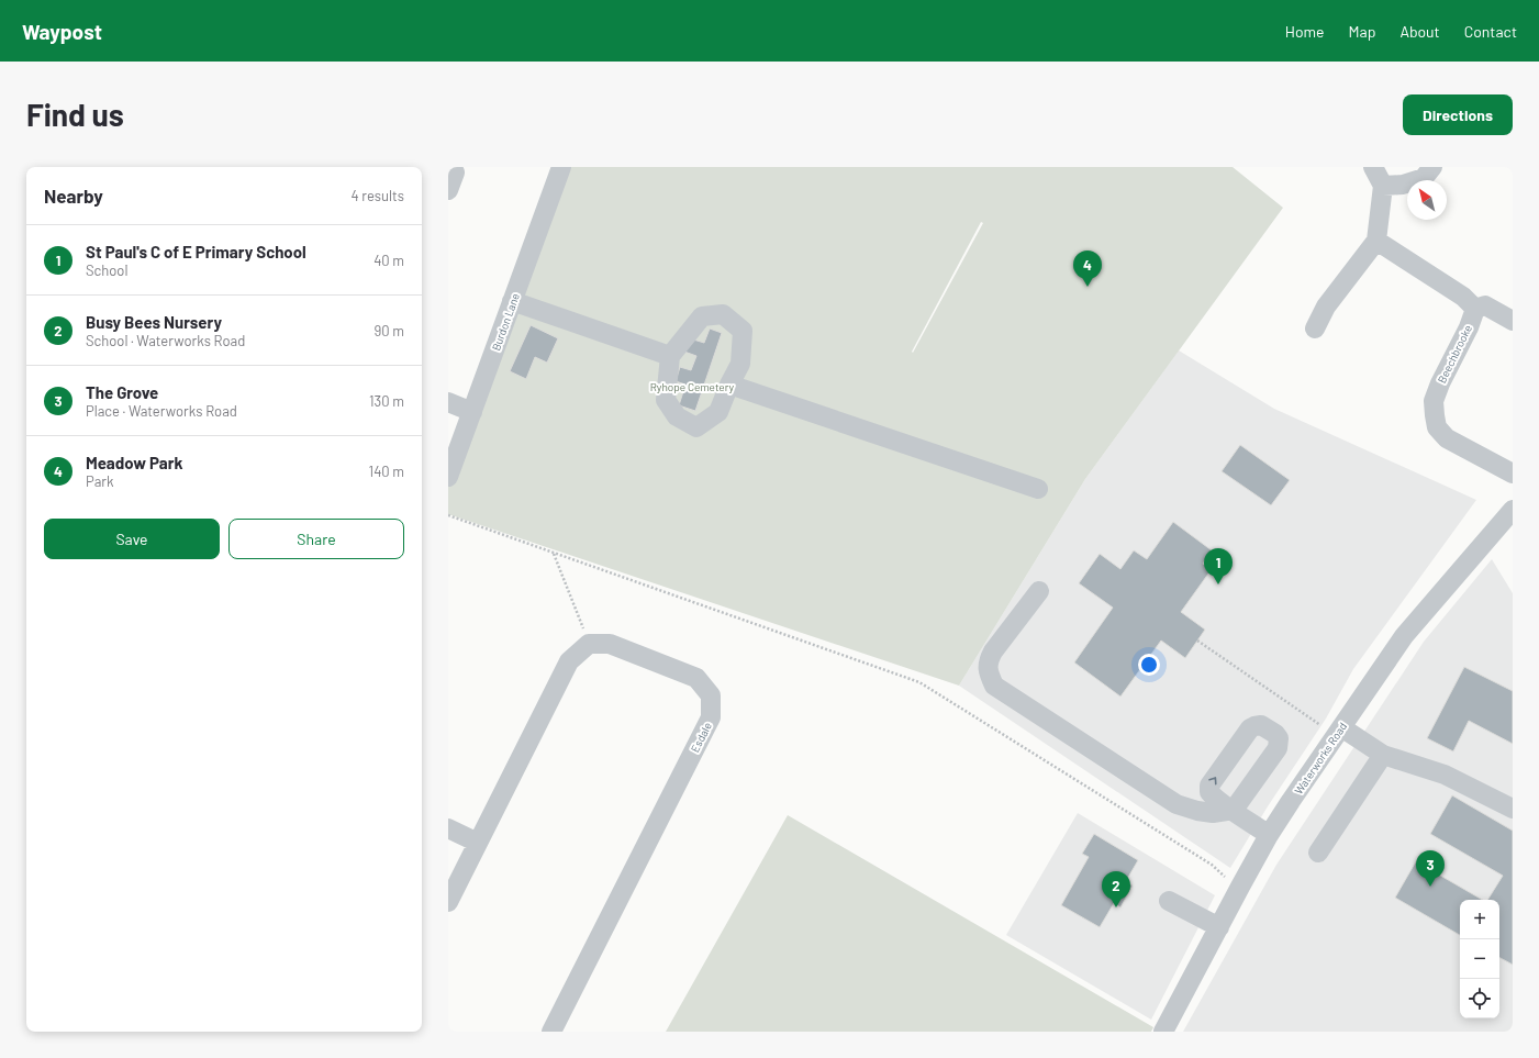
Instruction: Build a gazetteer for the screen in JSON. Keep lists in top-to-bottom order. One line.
{"streets":{"street":["Burdon Lane","Beechbrooke","Esdale","Waterworks Road"]},"parks":["Ryhope Cemetery"],"north":"top left","page":{"header":"Waypost","nav":["Home","Map","About","Contact"],"buttons":["Directions",["Save","Share"]],"title":"Find us","heading":["Nearby","4 results"],"list":[{"mark":"1","name":"St Paul's C of E Primary School","note":"School","value":"40 m"},{"mark":"2","name":"Busy Bees Nursery","note":"School · Waterworks Road","value":"90 m"},{"mark":"3","name":"The Grove","note":"Place · Waterworks Road","value":"130 m"},{"mark":"4","name":"Meadow Park","note":"Park","value":"140 m"}],"pins":["4","1","3","2"],"map_buttons":["+","−"]}}
